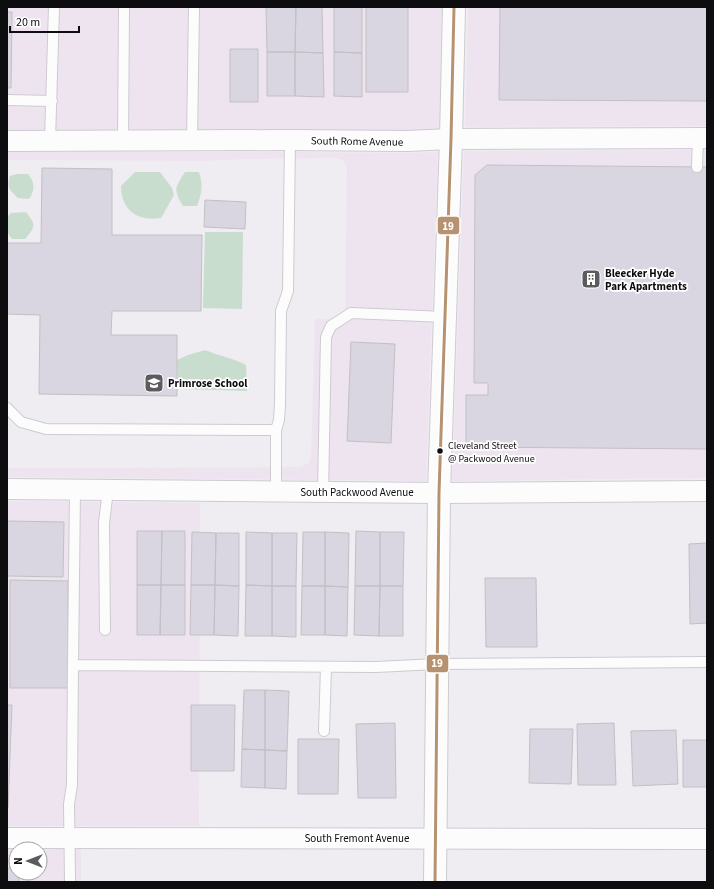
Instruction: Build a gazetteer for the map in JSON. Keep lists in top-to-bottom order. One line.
{"streets":{"street":["South Rome Avenue","South Packwood Avenue","South Fremont Avenue"]},"places":{"building":["Bleecker Hyde Park Apartments"],"school or university":["Primrose School"],"other":["Cleveland Street @ Packwood Avenue"]},"lines":["transit line 19"],"scale_bar":"20 m","north":"left"}
